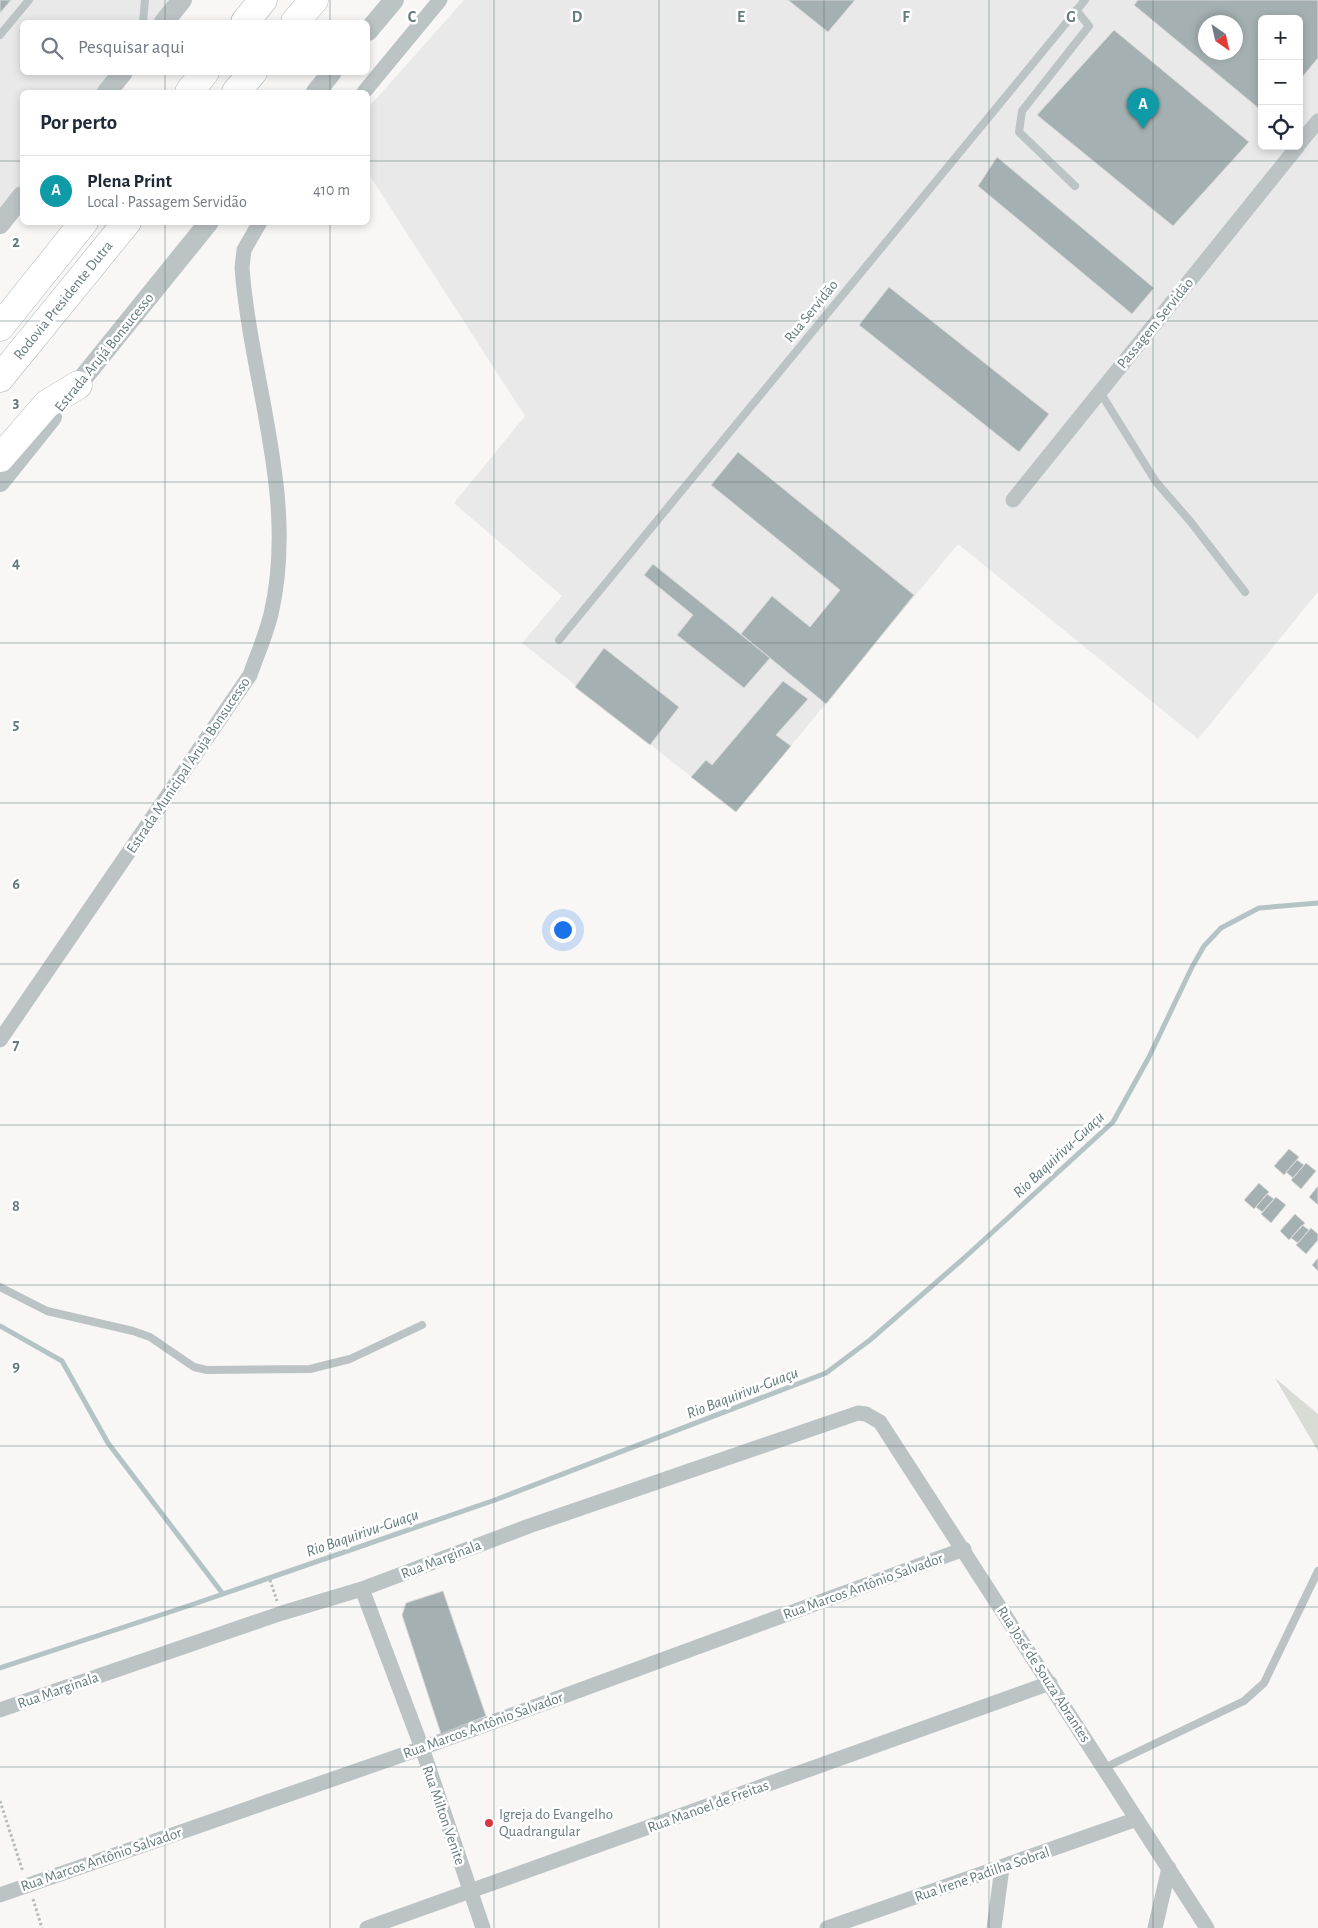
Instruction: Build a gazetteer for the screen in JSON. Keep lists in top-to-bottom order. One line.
{"streets":{"highway":["Rodovia Presidente Dutra"],"street":["Passagem Servidão","Estrada Arujá Bonsucesso","Estrada Municipal Aruja Bonsucesso","Rua Marginala","Rua Marcos Antônio Salvador","Rua José de Souza Abrantes","Rua Manoel de Freitas","Rua Milton Venite","Rua Irene Padilha Sobral"],"lane":["Rua Servidão"]},"crossings":[["Rua Marginala","Rua José de Souza Abrantes"],["Rua Marginala","Rua Milton Venite"],["Rua Marcos Antônio Salvador","Rua José de Souza Abrantes"],["Rua Marcos Antônio Salvador","Rua Milton Venite"],["Rua José de Souza Abrantes","Rua Manoel de Freitas"],["Rua José de Souza Abrantes","Rua Irene Padilha Sobral"],["Rua Manoel de Freitas","Rua Milton Venite"]],"water":["Rio Baquirivu-Guaçu"],"places":["Igreja do Evangelho Quadrangular"],"north":"bottom right","page":{"map_buttons":["+","−"],"search":"Pesquisar aqui","pins":"A","heading":"Por perto","list":[{"mark":"A","name":"Plena Print","note":"Local · Passagem Servidão","value":"410 m"}]},"grid":{"columns":["C","D","E","F","G"],"rows":["2","3","4","5","6","7","8","9"]}}
